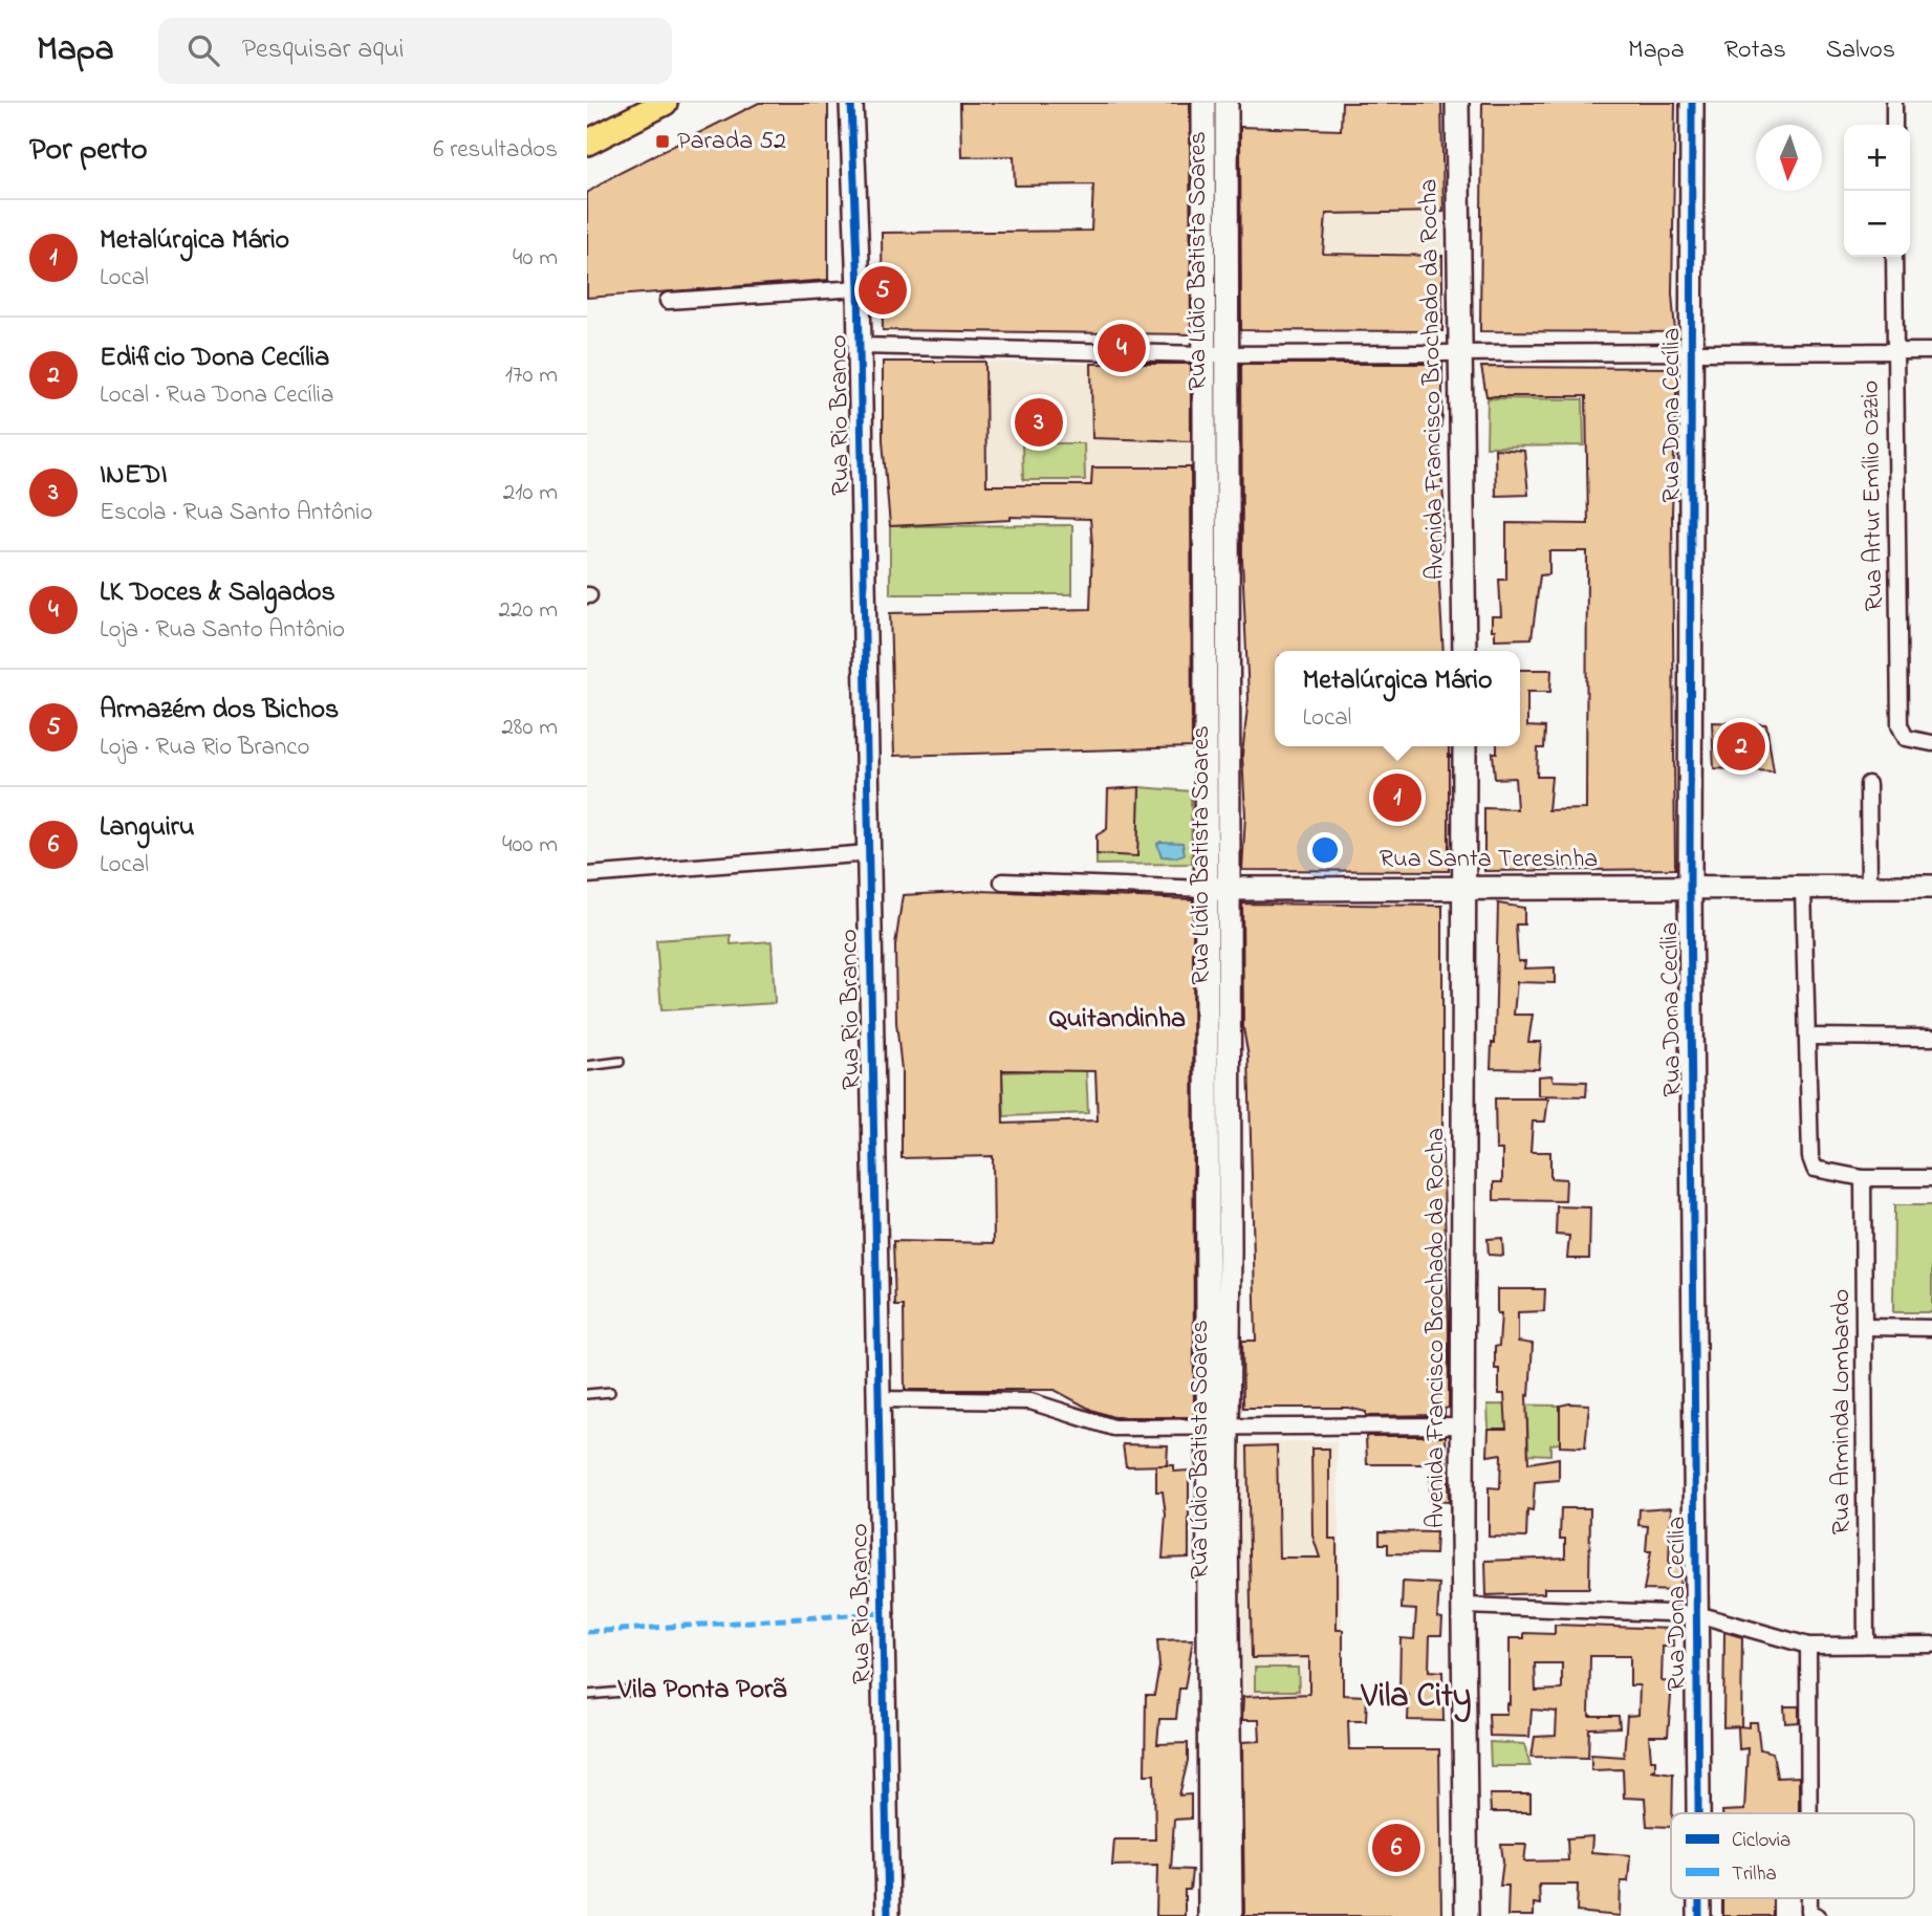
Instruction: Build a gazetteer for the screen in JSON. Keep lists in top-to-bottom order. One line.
{"streets":{"street":["Rua Lídio Batista Soares","Avenida Francisco Brochado da Rocha","Rua Rio Branco","Rua Dona Cecília","Rua Artur Emílio Ozzio","Rua Santa Teresinha","Rua Arminda Lombardo"]},"crossings":[["Rua Lídio Batista Soares","Rua Santa Teresinha"],["Avenida Francisco Brochado da Rocha","Rua Santa Teresinha"],["Rua Dona Cecília","Rua Santa Teresinha"]],"districts":["Quitandinha","Vila Ponta Porã","Vila City"],"places":{"transit":["Parada 52"]},"legend":["Ciclovia","Trilha"],"north":"bottom","page":{"header":"Mapa","search":"Pesquisar aqui","nav":["Mapa","Rotas","Salvos"],"heading":["Por perto","6 resultados"],"map_buttons":["+","−"],"list":[{"mark":"1","name":"Metalúrgica Mário","note":"Local","value":"40 m"},{"mark":"2","name":"Edificio Dona Cecília","note":"Local · Rua Dona Cecília","value":"170 m"},{"mark":"3","name":"INEDI","note":"Escola · Rua Santo Antônio","value":"210 m"},{"mark":"4","name":"LK Doces & Salgados","note":"Loja · Rua Santo Antônio","value":"220 m"},{"mark":"5","name":"Armazém dos Bichos","note":"Loja · Rua Rio Branco","value":"280 m"},{"mark":"6","name":"Languiru","note":"Local","value":"400 m"}],"pins":["5","4","3","2","1","6"],"popup":["Metalúrgica Mário","Local"]}}
